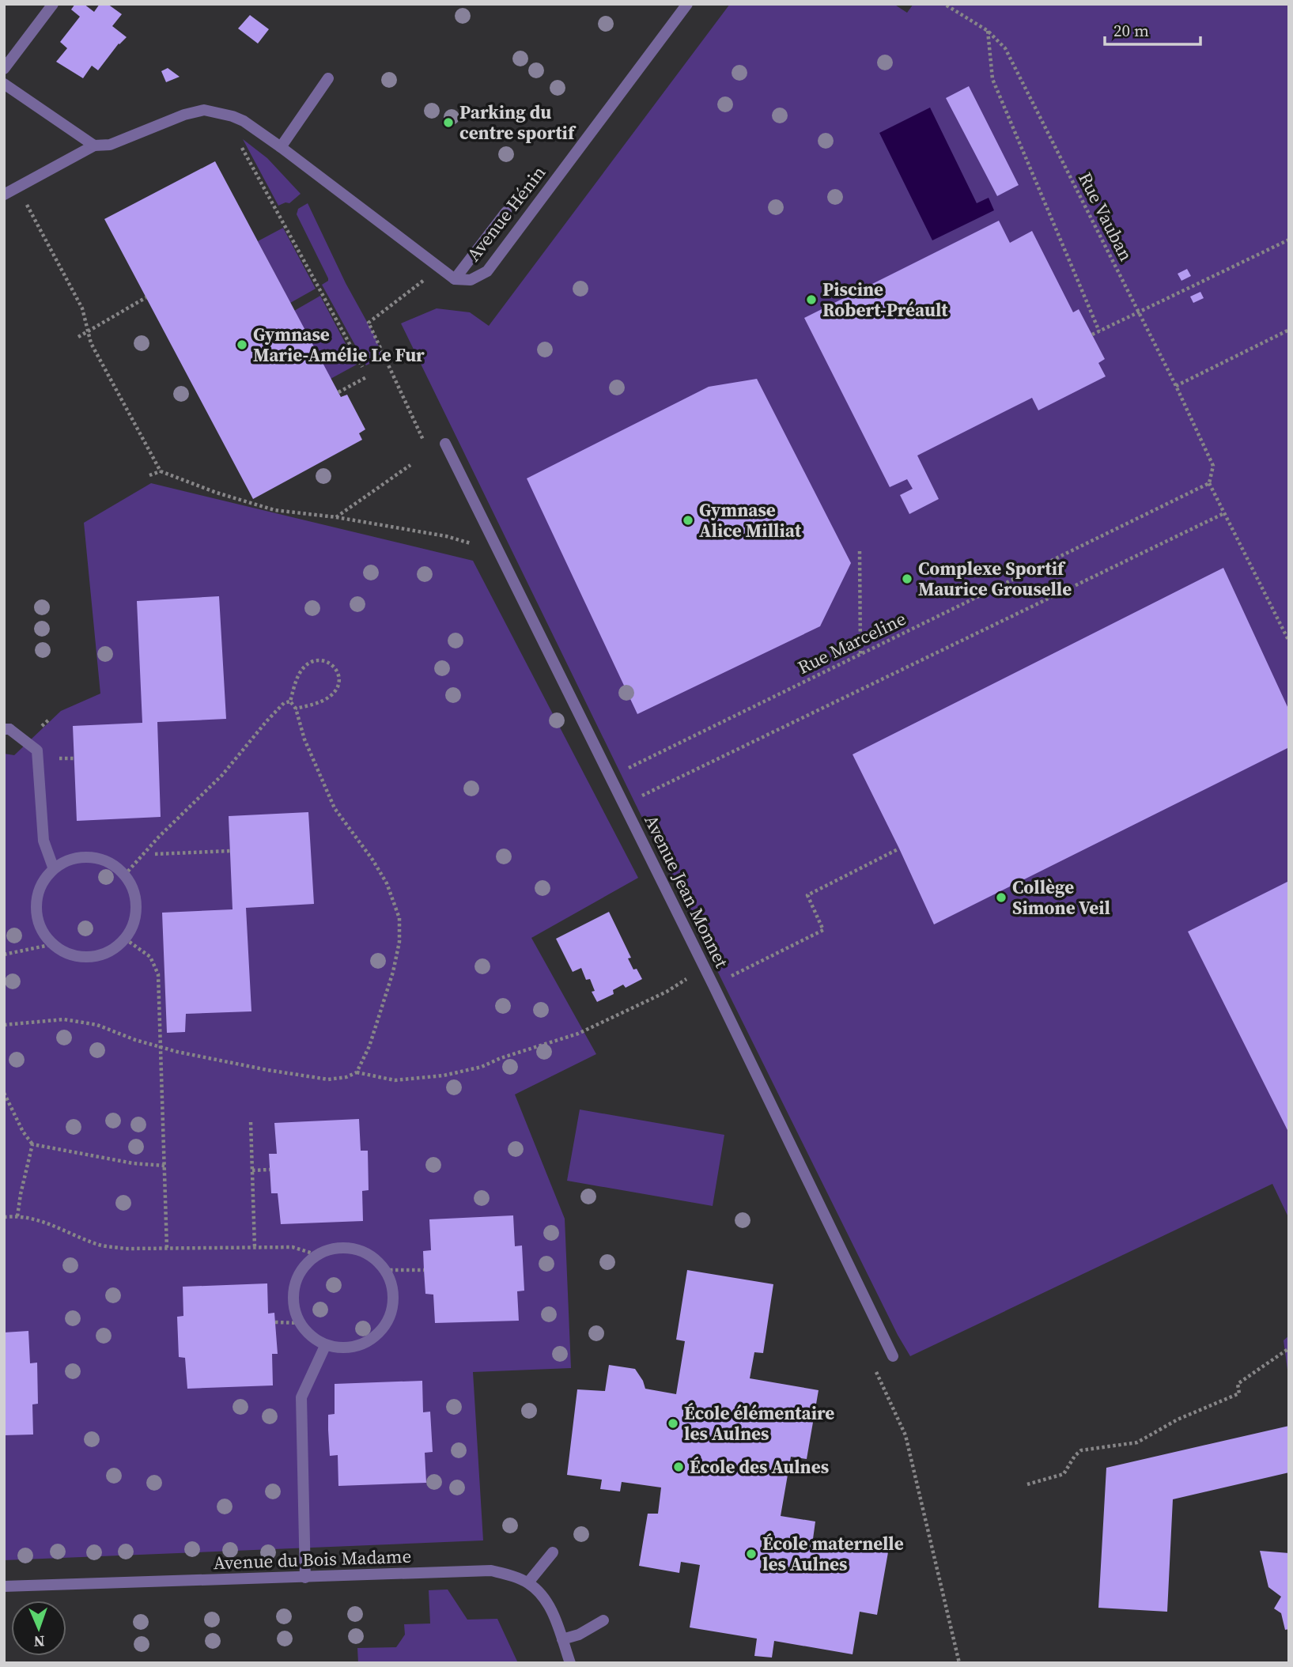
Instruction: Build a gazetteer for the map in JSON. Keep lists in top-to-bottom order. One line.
{"streets":{"street":["Avenue Hénin","Avenue Jean Monnet","Avenue du Bois Madame"],"path":["Rue Vauban","Rue Marceline"]},"crossings":[["Rue Vauban","Rue Marceline"],["Rue Marceline","Avenue Jean Monnet"]],"places":["Parking du centre sportif","Piscine Robert-Préault","Gymnase Marie-Amélie Le Fur","Gymnase Alice Milliat","Complexe Sportif Maurice Grouselle","Collège Simone Veil","École élémentaire les Aulnes","École des Aulnes","École maternelle les Aulnes"],"scale_bar":"20 m","north":"bottom"}
